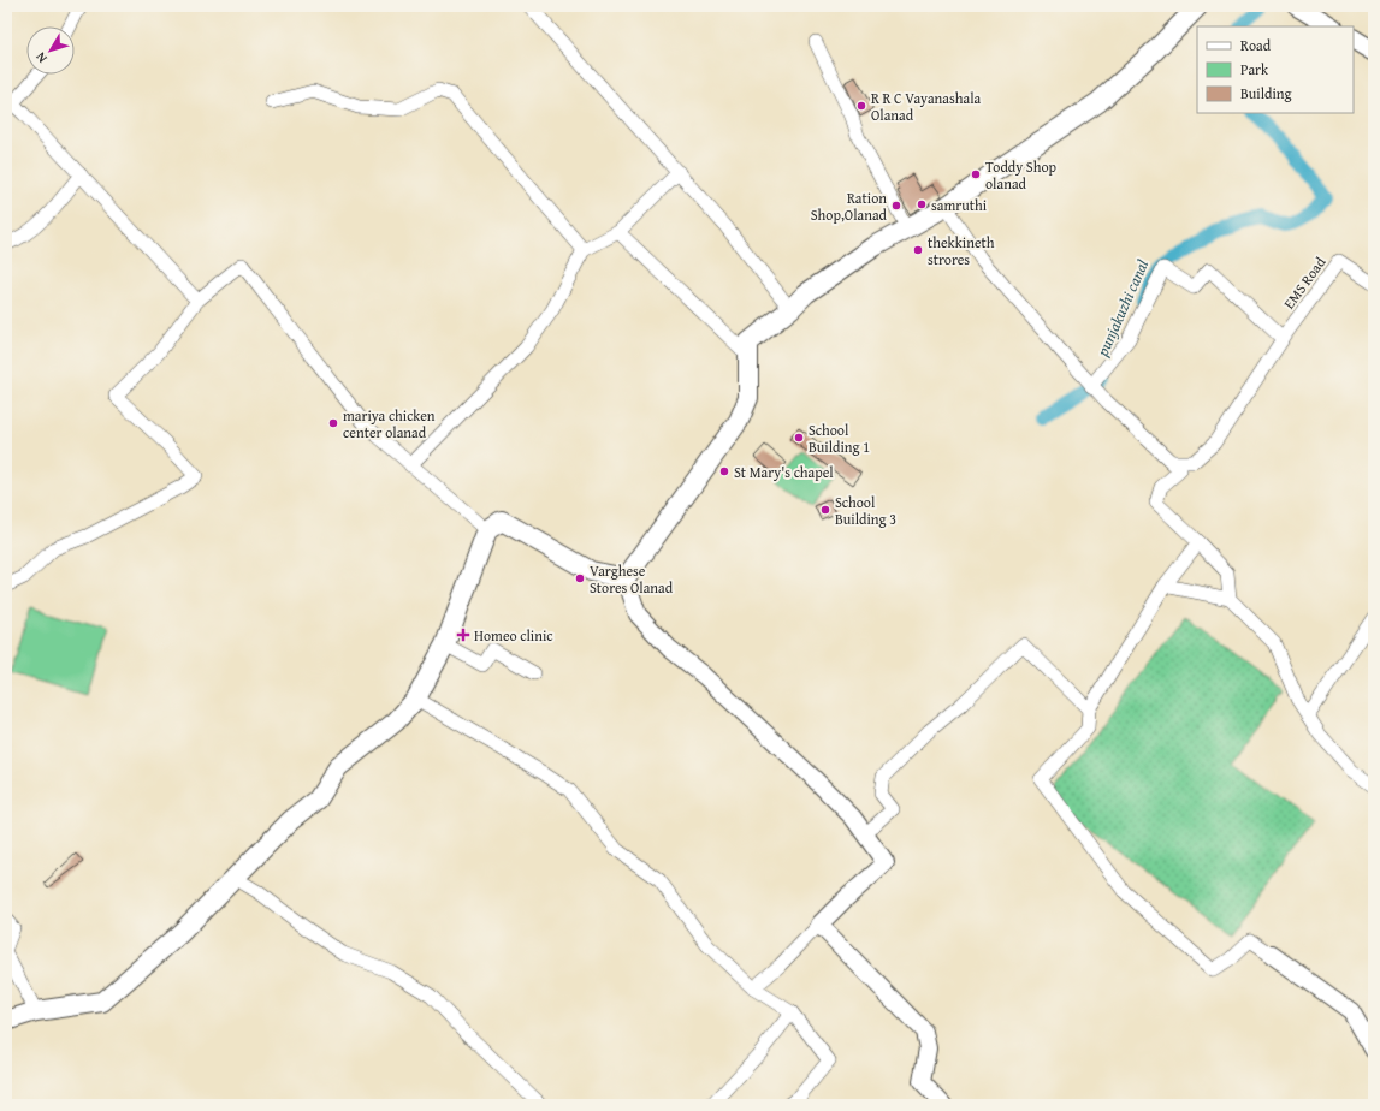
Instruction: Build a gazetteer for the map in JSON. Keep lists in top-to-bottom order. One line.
{"streets":{"street":["EMS Road"]},"water":["punjakuzhi canal"],"places":{"other":["R R C Vayanashala Olanad","Toddy Shop olanad","samruthi","Ration Shop,Olanad","thekkineth strores","mariya chicken center olanad","School Building 1","St Mary's chapel","School Building 3","Varghese Stores Olanad"],"health":["Homeo clinic"]},"legend":["Road","Park","Building"],"north":"bottom left"}
